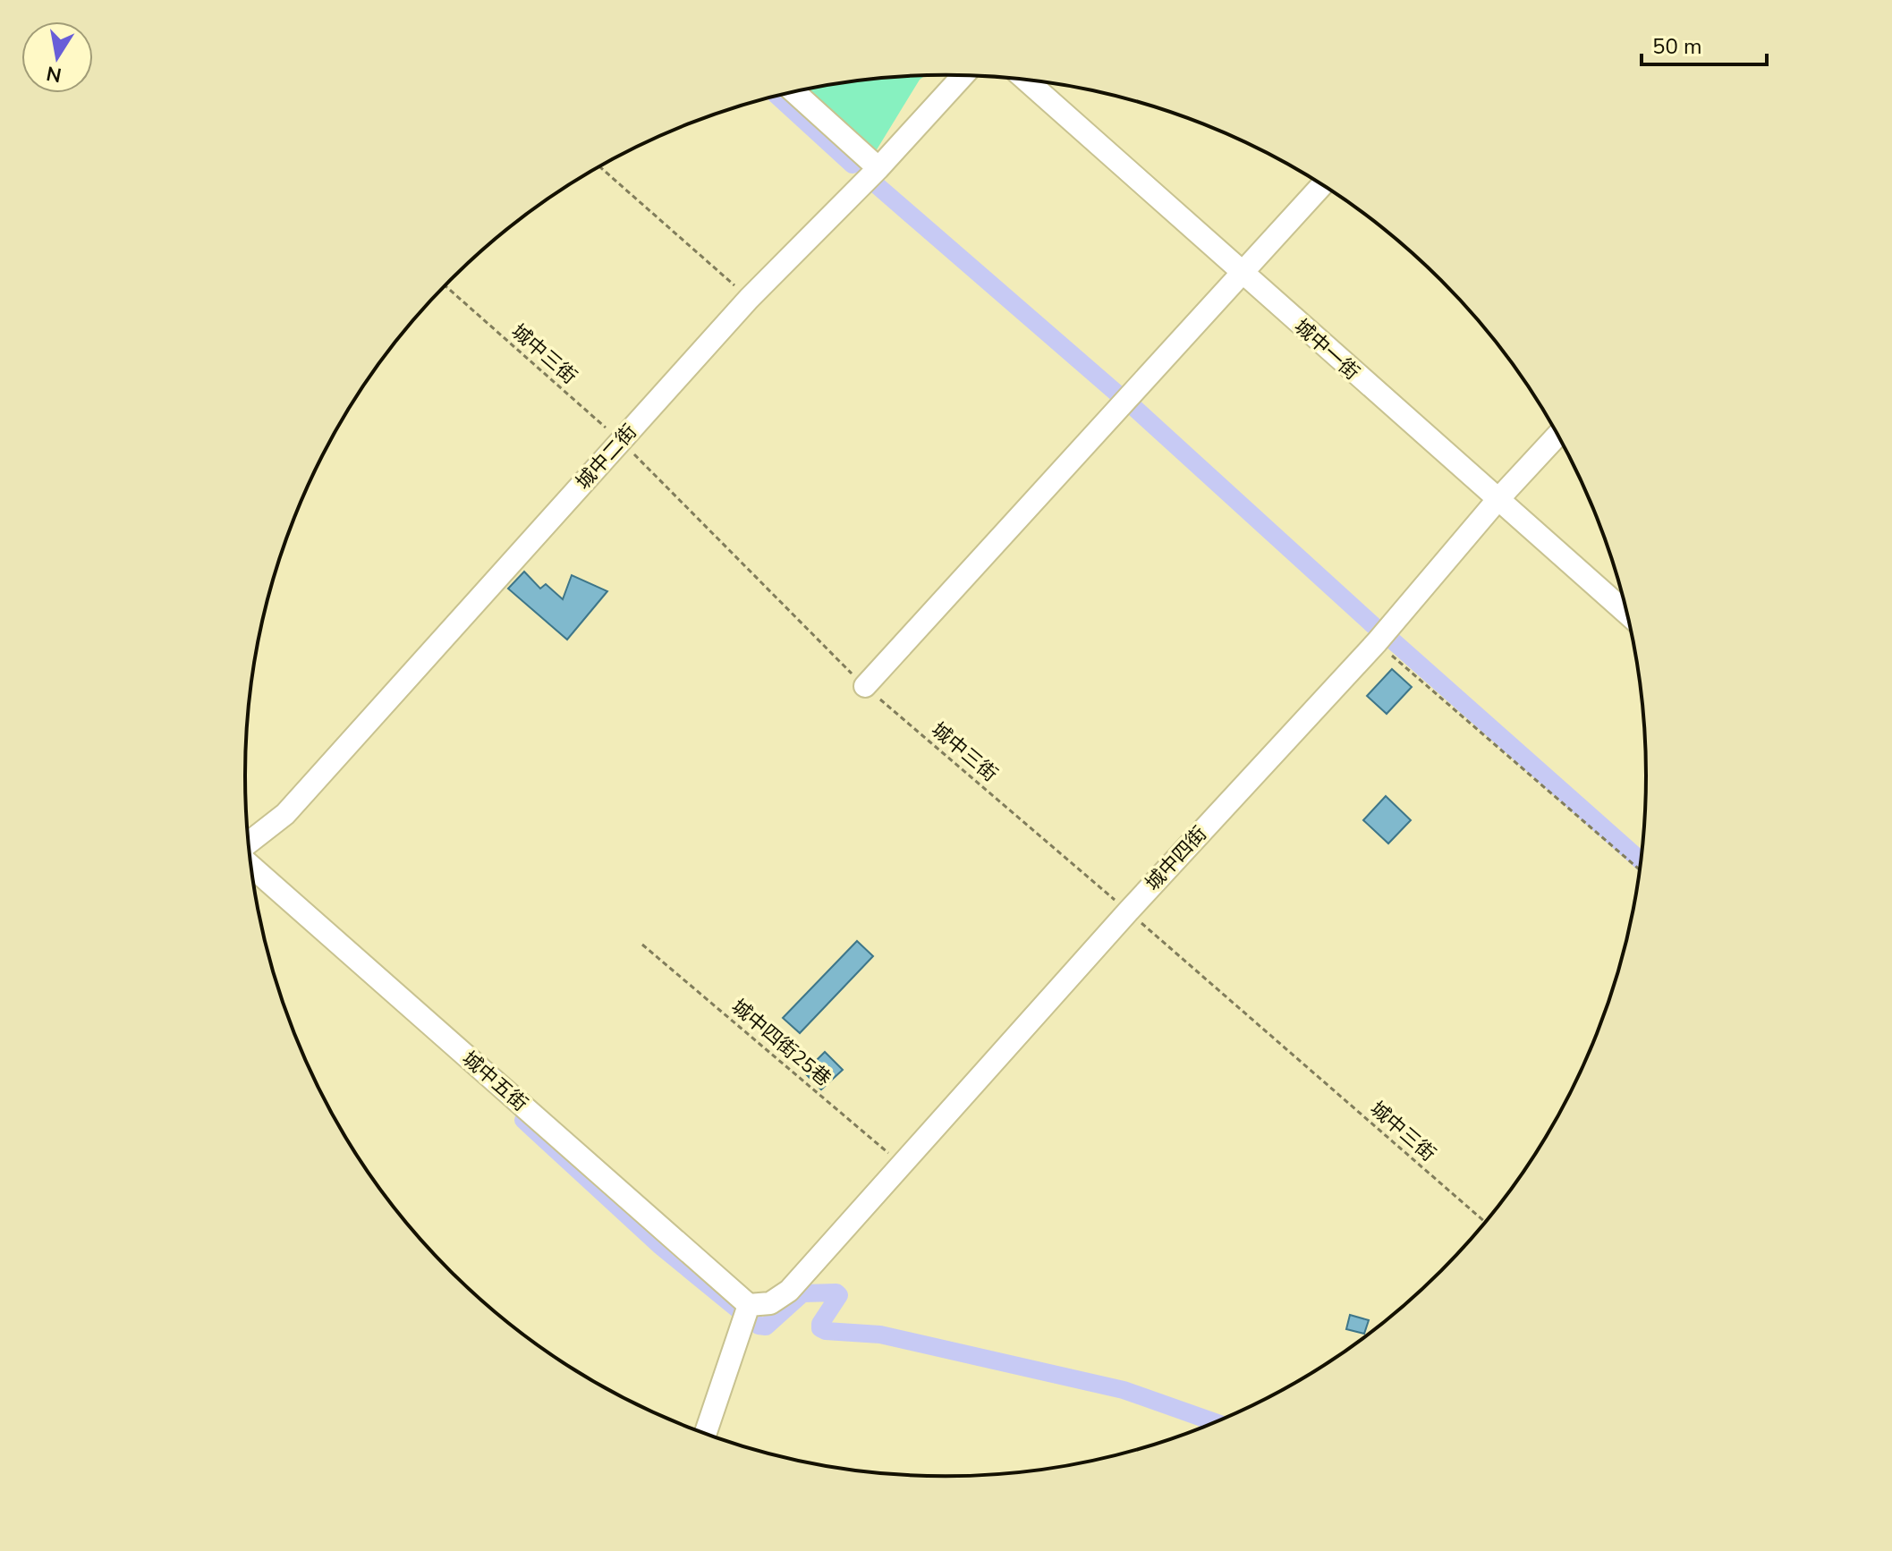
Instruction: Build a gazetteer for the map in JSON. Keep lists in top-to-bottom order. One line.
{"streets":{"street":["城中一街","城中二街","城中四街","城中五街"],"path":["城中三街","城中四街25巷"]},"crossings":[["城中一街","城中四街"],["城中三街","城中二街"],["城中三街","城中四街"],["城中四街","城中四街25巷"],["城中四街","城中五街"]],"scale_bar":"50 m","north":"bottom"}
